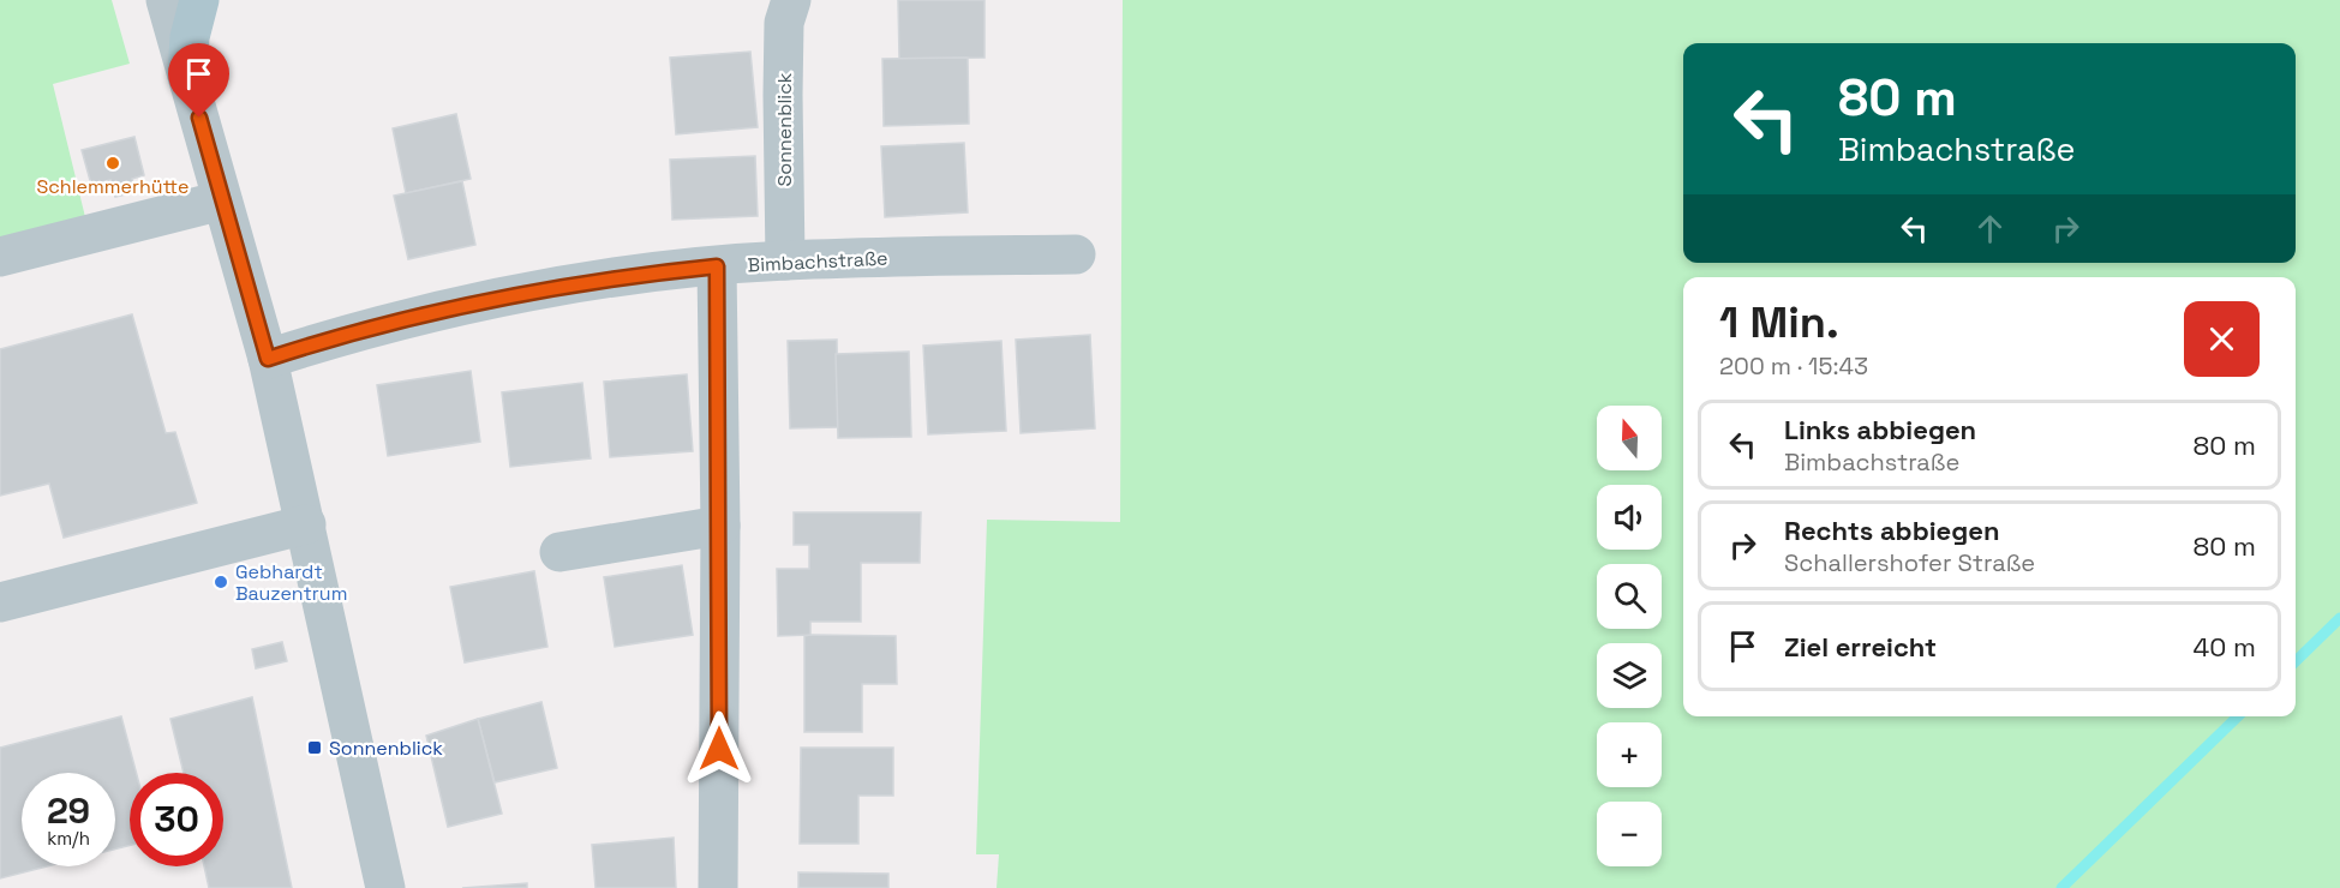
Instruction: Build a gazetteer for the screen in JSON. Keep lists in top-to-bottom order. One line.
{"streets":{"street":["Sonnenblick","Bimbachstraße"]},"crossings":[["Sonnenblick","Bimbachstraße"]],"places":{"other":["Schlemmerhütte","Gebhardt Bauzentrum"],"transit":["Sonnenblick"]},"north":"top","page":{"turn":["80 m","Bimbachstraße"],"heading":["1 Min.","200 m · 15:43"],"list":[{"name":"Links abbiegen","note":"Bimbachstraße","value":"80 m"},{"name":"Rechts abbiegen","note":"Schallershofer Straße","value":"80 m"},{"name":"Ziel erreicht","value":"40 m"}],"map_buttons":["+","−"],"speed":"29 km/h","limit":"30"}}
